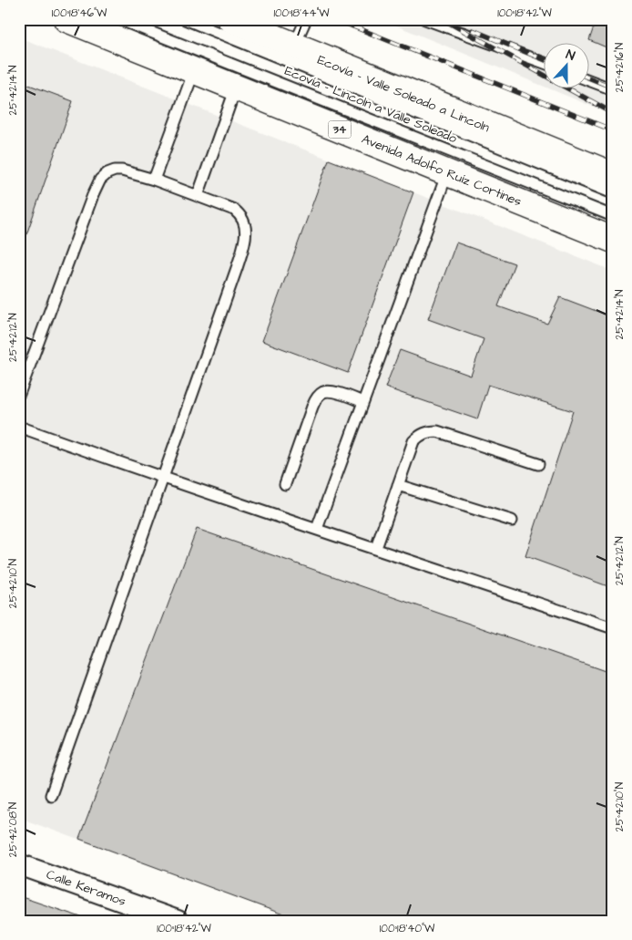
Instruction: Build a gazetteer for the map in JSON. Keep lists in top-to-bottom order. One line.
{"streets":{"main road":["34","Avenida Adolfo Ruíz Cortines"],"street":["Calle Keramos"],"lane":["Ecovía - Valle Soleado a Lincoln","Ecovía - Lincoln a Valle Soleado"]},"north":"top","coordinates":["100°18'46\"W","100°18'44\"W","100°18'42\"W","25°42'16\"N","25°42'14\"N","25°42'12\"N","25°42'10\"N","25°42'08\"N","100°18'40\"W"]}
